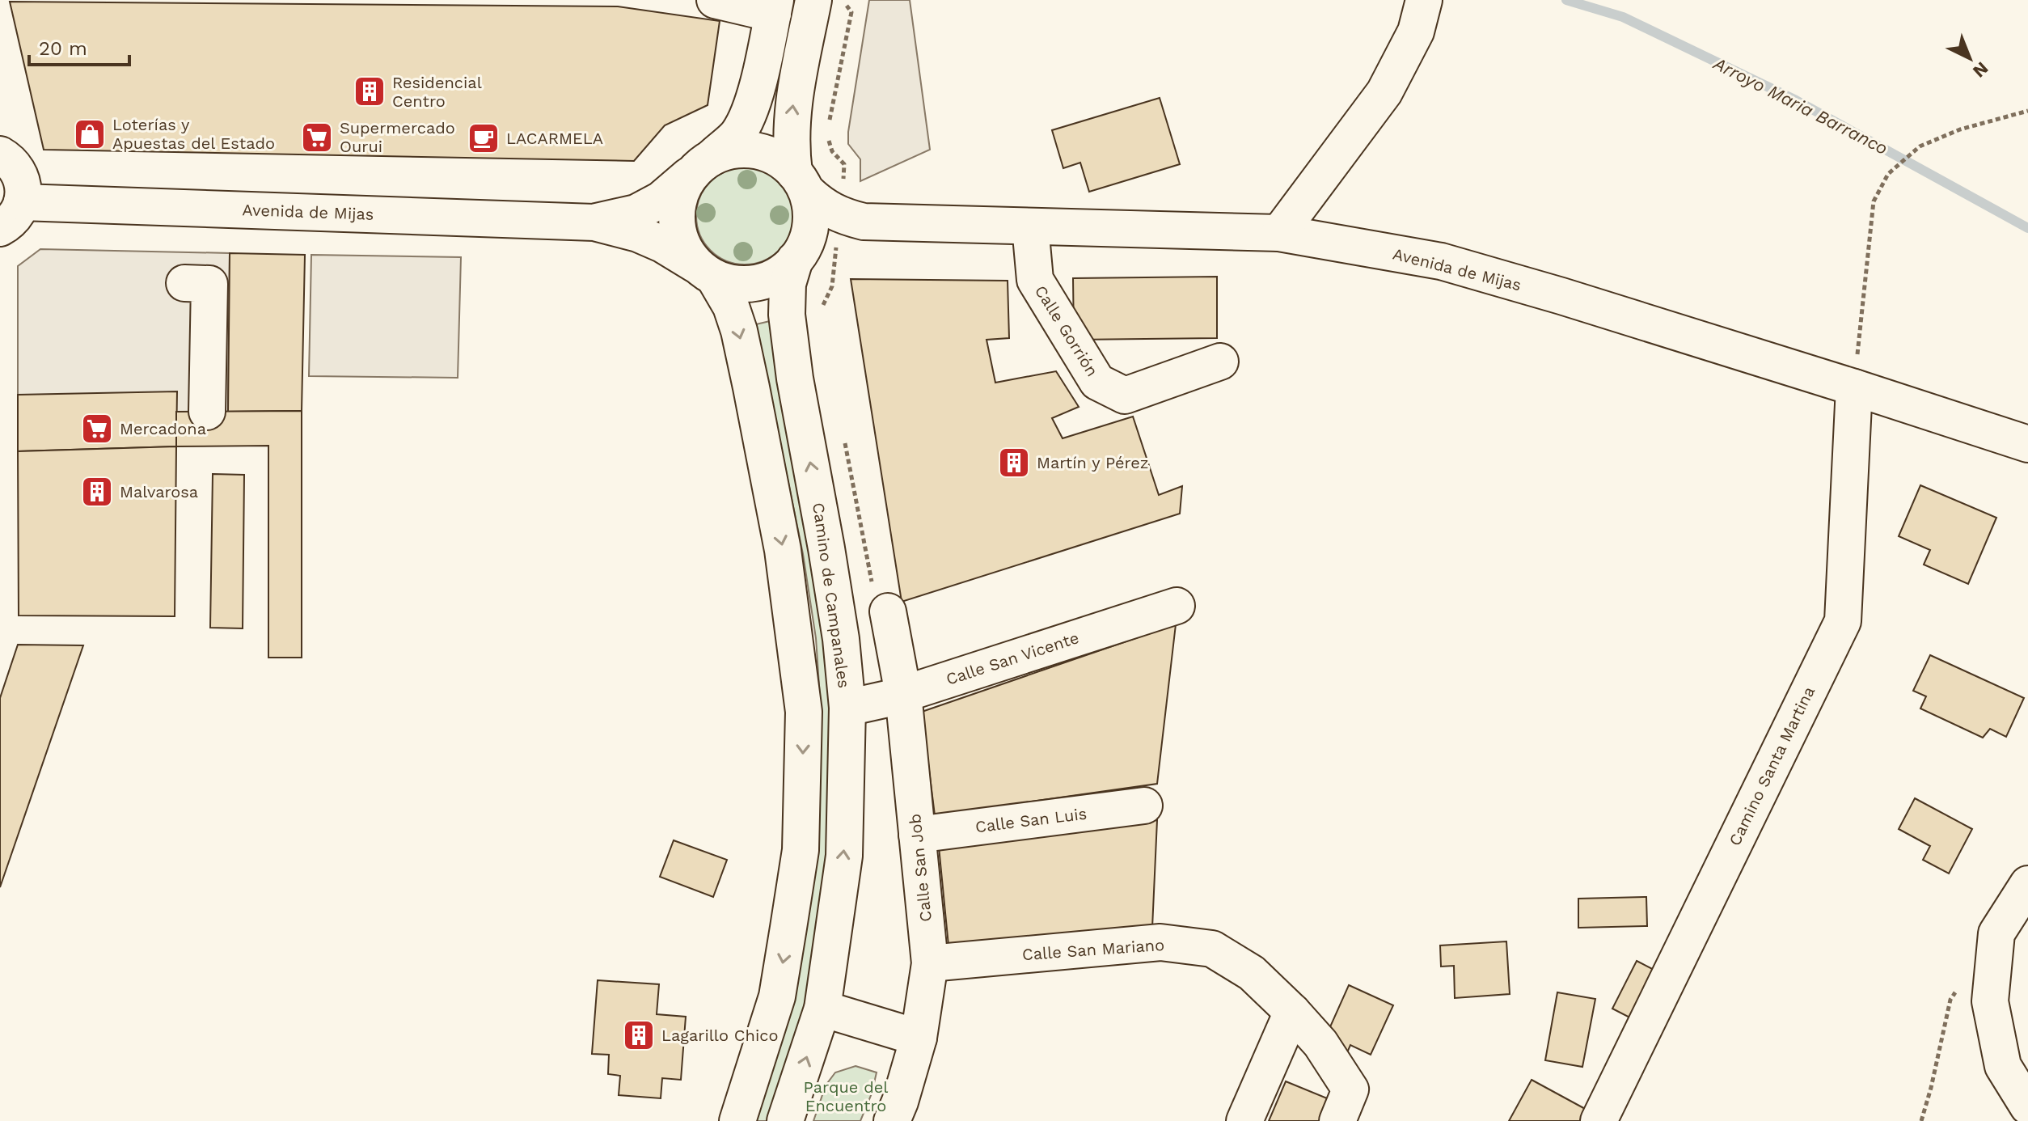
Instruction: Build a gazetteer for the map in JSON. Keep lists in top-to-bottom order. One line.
{"streets":{"street":["Avenida de Mijas","Calle Gorrión","Camino de Campanales","Calle San Vicente","Camino Santa Martina","Calle San Luis","Calle San Job","Calle San Mariano"]},"crossings":[["Avenida de Mijas","Calle Gorrión"],["Avenida de Mijas","Camino de Campanales"],["Avenida de Mijas","Camino Santa Martina"],["Camino de Campanales","Calle San Vicente"],["Calle San Vicente","Calle San Job"],["Calle San Luis","Calle San Job"],["Calle San Job","Calle San Mariano"]],"water":["Arroyo Maria Barranco"],"parks":["Parque del Encuentro"],"places":{"building":["Residencial Centro","Martín y Pérez","Malvarosa","Lagarillo Chico"],"shop":["Loterías y Apuestas del Estado"],"supermarket":["Supermercado Ourui","Mercadona"],"cafe":["LACARMELA"]},"scale_bar":"20 m","north":"bottom right"}
